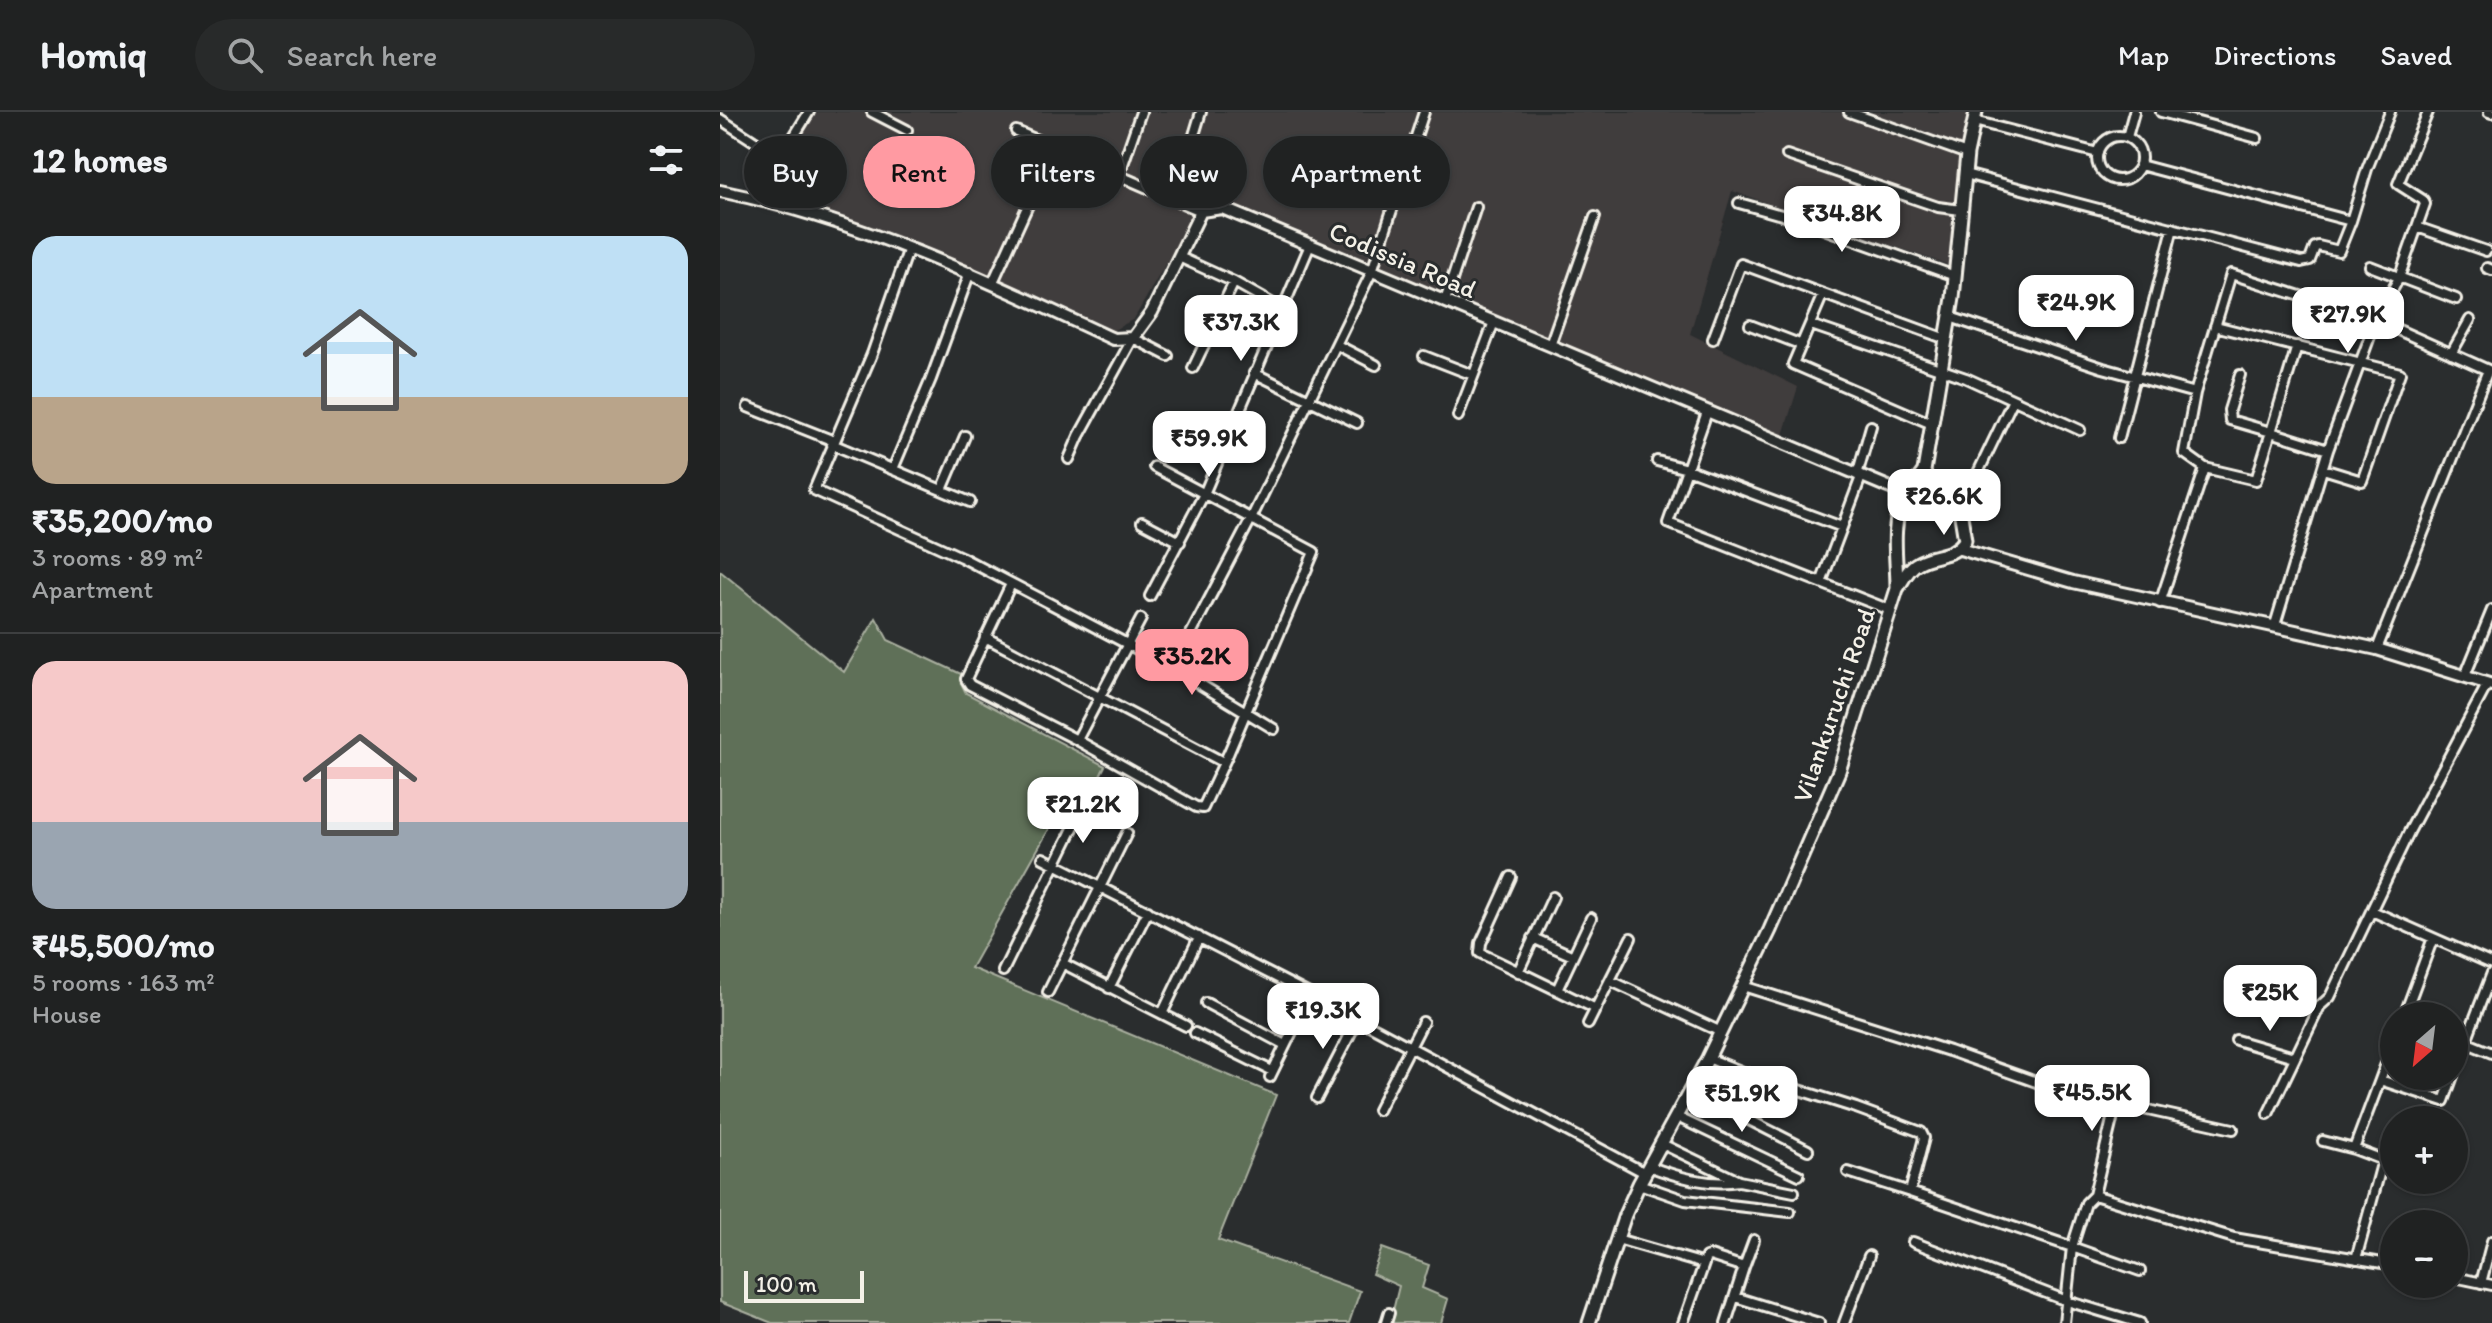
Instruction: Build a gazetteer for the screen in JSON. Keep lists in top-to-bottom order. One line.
{"streets":{"main road":["Vilankuruchi Road"],"street":["Codissia Road"]},"scale_bar":"100 m","north":"bottom left","page":{"header":"Homiq","search":"Search here","nav":["Map","Directions","Saved"],"heading":"12 homes","chip":["Buy","Rent","Filters","New","Apartment"],"price":["₹34.8K","₹24.9K","₹27.9K","₹37.3K","₹59.9K","₹26.6K","₹35.2K","₹21.2K","₹25K","₹19.3K","₹45.5K","₹51.9K"],"list":[{"name":"₹35,200/mo","note":"3 rooms · 89 m² · Apartment"},{"name":"₹45,500/mo","note":"5 rooms · 163 m² · House"}],"map_buttons":["+","−"],"scale":"100 m"}}
